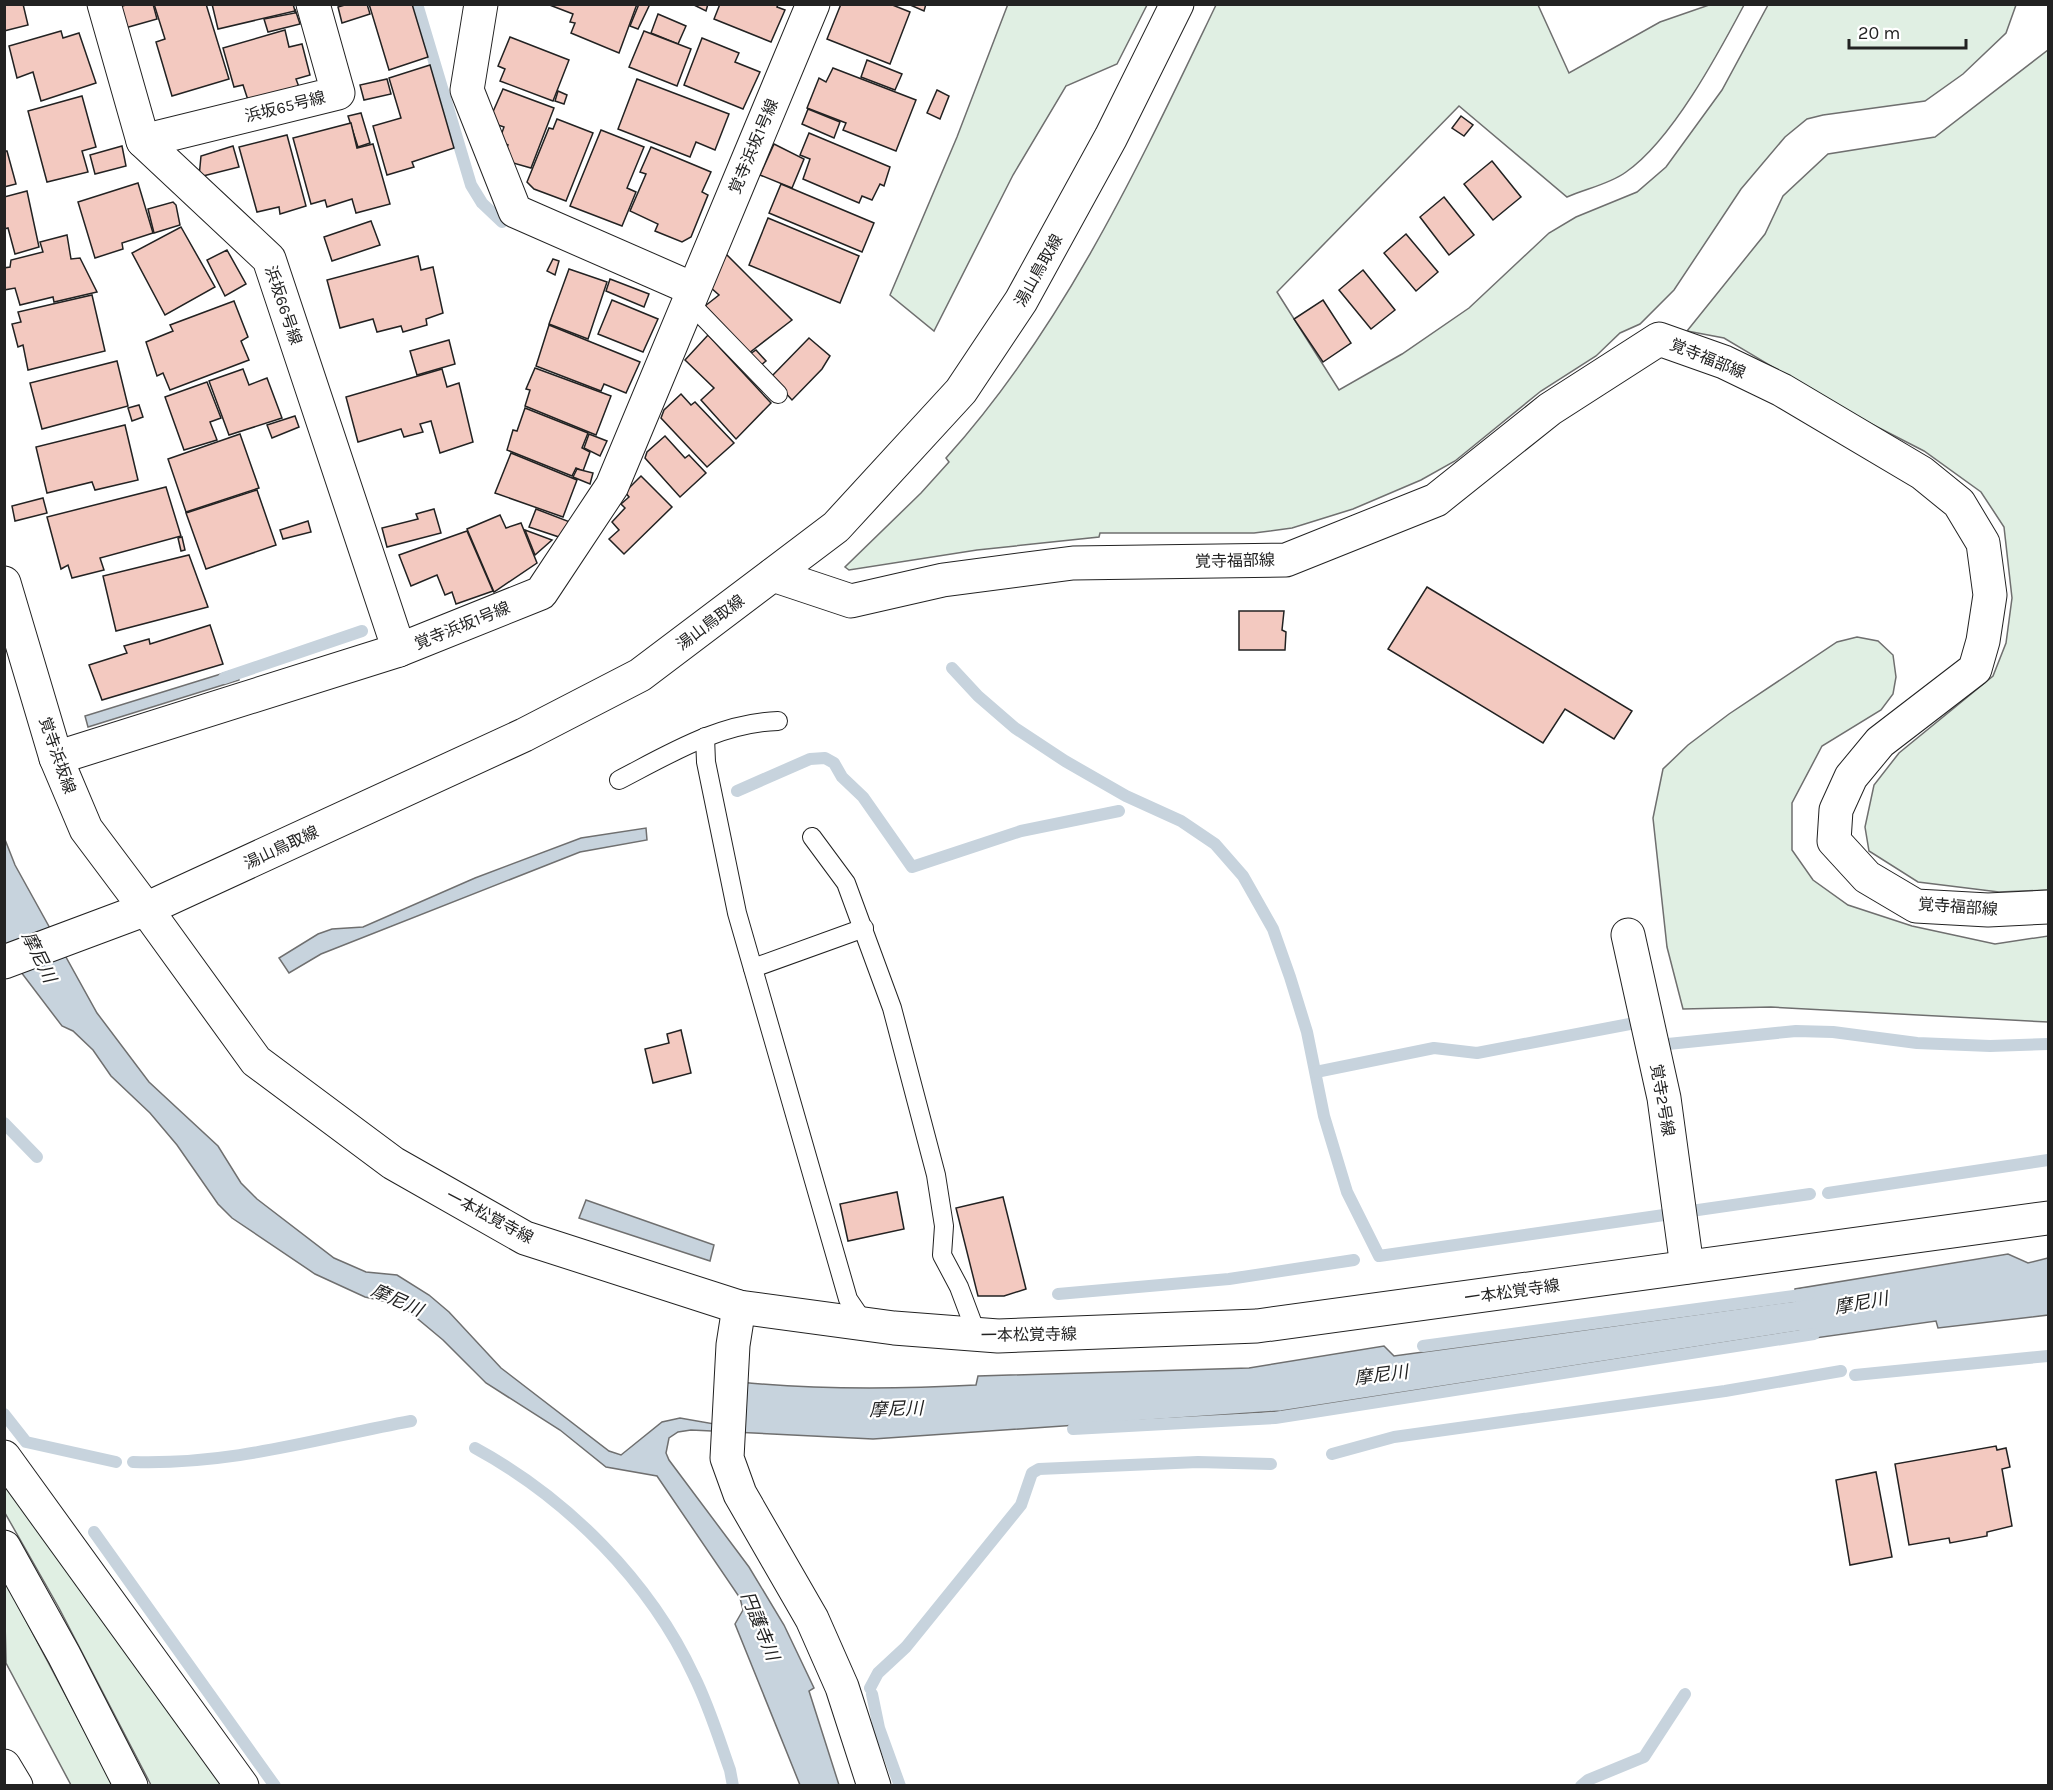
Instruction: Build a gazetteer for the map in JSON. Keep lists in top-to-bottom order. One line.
{"streets":{"main road":["浜坂65号線","覚寺浜坂1号線","湯山鳥取線","浜坂66号線","覚寺福部線","覚寺浜坂線","覚寺2号線","一本松覚寺線"]},"crossings":[["浜坂65号線","浜坂66号線"],["覚寺浜坂1号線","浜坂66号線"],["覚寺浜坂1号線","覚寺浜坂線"],["湯山鳥取線","覚寺福部線"],["湯山鳥取線","覚寺浜坂線"],["湯山鳥取線","一本松覚寺線"],["覚寺浜坂線","一本松覚寺線"],["覚寺2号線","一本松覚寺線"]],"water":["摩尼川","円護寺川"],"scale_bar":"20 m"}
